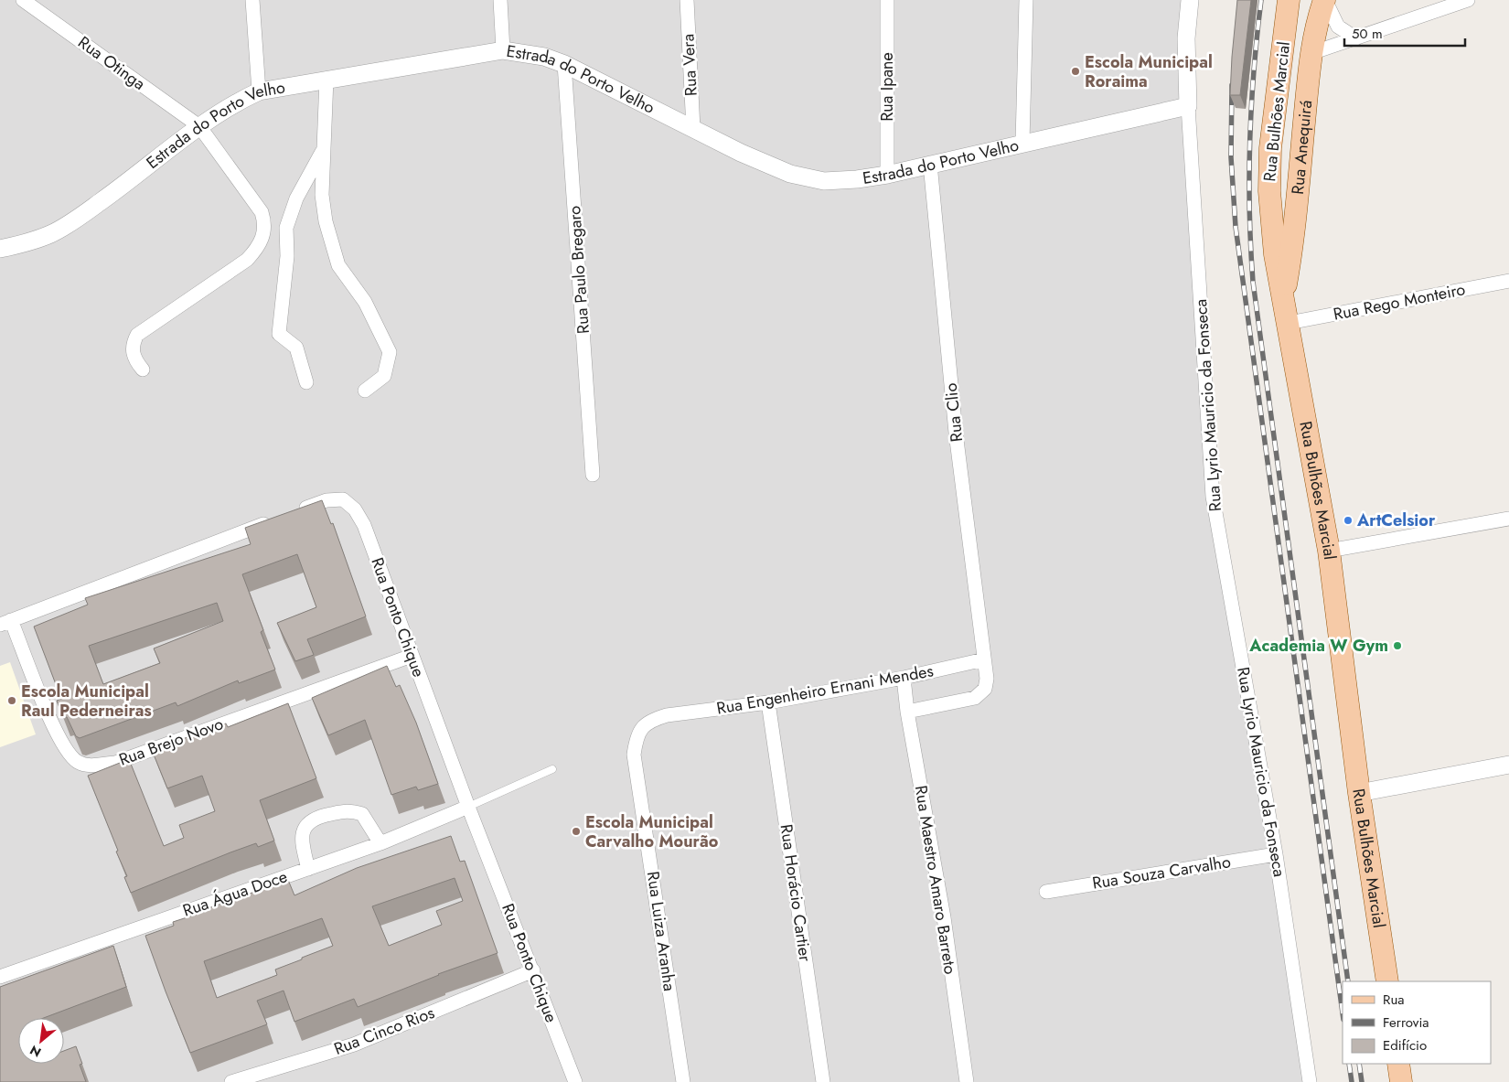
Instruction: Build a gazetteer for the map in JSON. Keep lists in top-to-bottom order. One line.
{"streets":{"main road":["Rua Bulhões Marcial","Rua Anequirá"],"street":["Rua Otinga","Rua Vera","Estrada do Porto Velho","Rua Ipane","Rua Paulo Bregaro","Rua Rego Monteiro","Rua Lyrio Mauricio da Fonseca","Rua Clio","Rua Ponto Chique","Rua Engenheiro Ernani Mendes","Rua Brejo Novo","Rua Souza Carvalho","Rua Maestro Amaro Barreto","Rua Horácio Cartier","Rua Água Doce","Rua Luiza Aranha","Rua Cinco Rios"]},"crossings":[["Rua Otinga","Estrada do Porto Velho"],["Rua Vera","Estrada do Porto Velho"],["Estrada do Porto Velho","Rua Ipane"],["Estrada do Porto Velho","Rua Paulo Bregaro"],["Estrada do Porto Velho","Rua Lyrio Mauricio da Fonseca"],["Estrada do Porto Velho","Rua Clio"],["Rua Bulhões Marcial","Rua Anequirá"],["Rua Bulhões Marcial","Rua Rego Monteiro"],["Rua Lyrio Mauricio da Fonseca","Rua Souza Carvalho"],["Rua Clio","Rua Engenheiro Ernani Mendes"],["Rua Clio","Rua Maestro Amaro Barreto"],["Rua Ponto Chique","Rua Brejo Novo"],["Rua Ponto Chique","Rua Água Doce"],["Rua Ponto Chique","Rua Cinco Rios"],["Rua Engenheiro Ernani Mendes","Rua Maestro Amaro Barreto"],["Rua Engenheiro Ernani Mendes","Rua Horácio Cartier"],["Rua Engenheiro Ernani Mendes","Rua Luiza Aranha"]],"places":["Escola Municipal Roraima","ArtCelsior","Academia W Gym","Escola Municipal Raul Pederneiras","Escola Municipal Carvalho Mourão"],"legend":["Rua","Ferrovia","Edifício"],"scale_bar":"50 m","north":"bottom left"}
